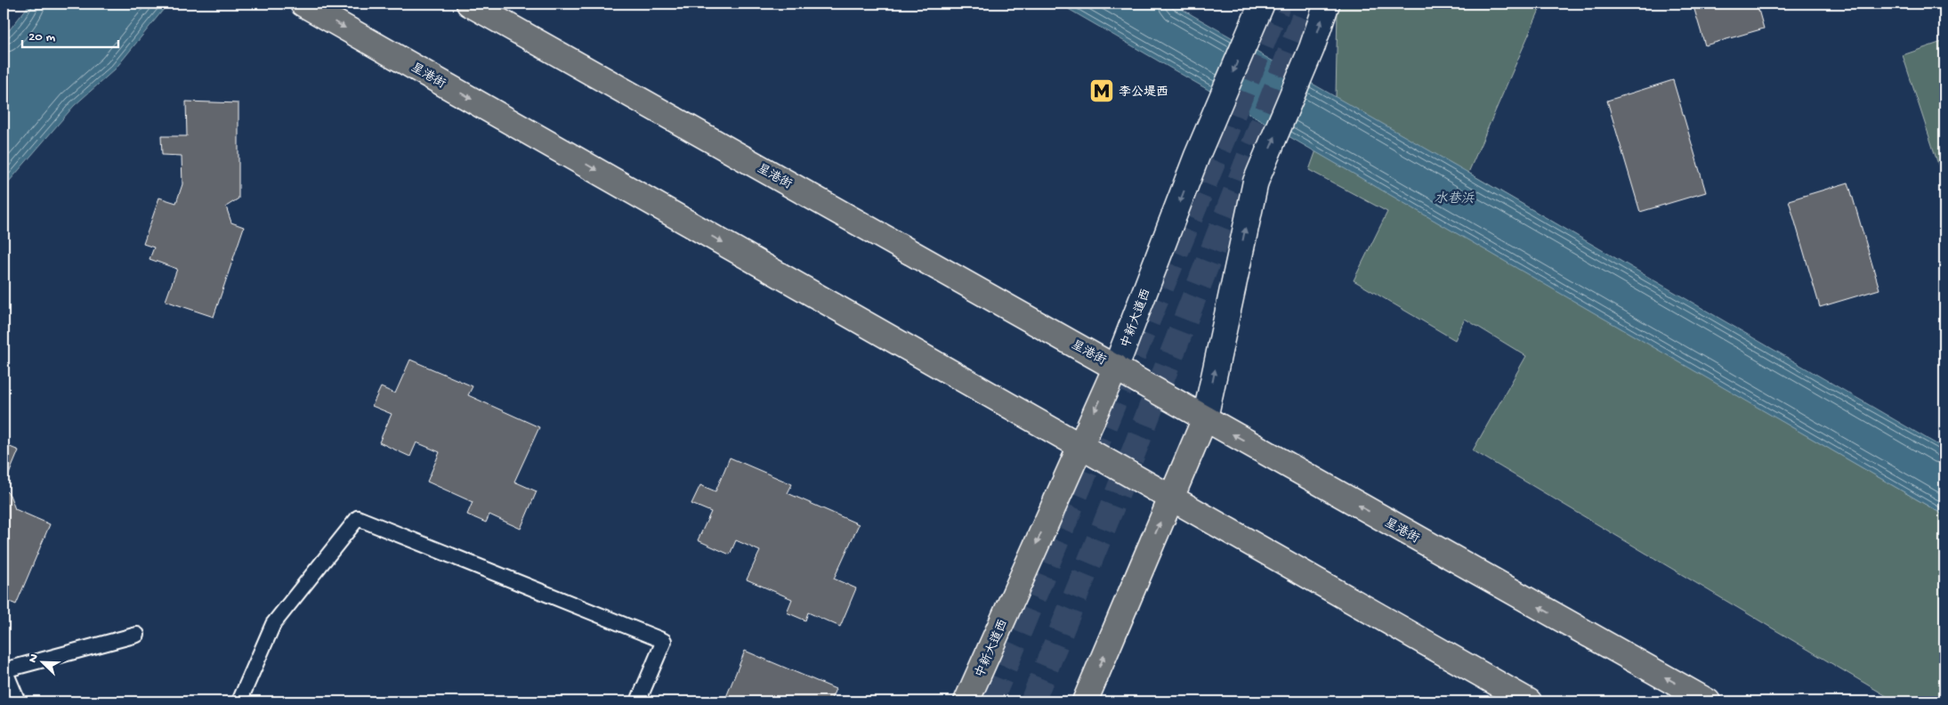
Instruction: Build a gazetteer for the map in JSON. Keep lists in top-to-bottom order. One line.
{"streets":{"main road":["星港街","中新大道西"]},"crossings":[["星港街","中新大道西"]],"water":["水巷浜"],"places":{"metro station":["李公堤西"]},"scale_bar":"20 m","north":"top left"}
